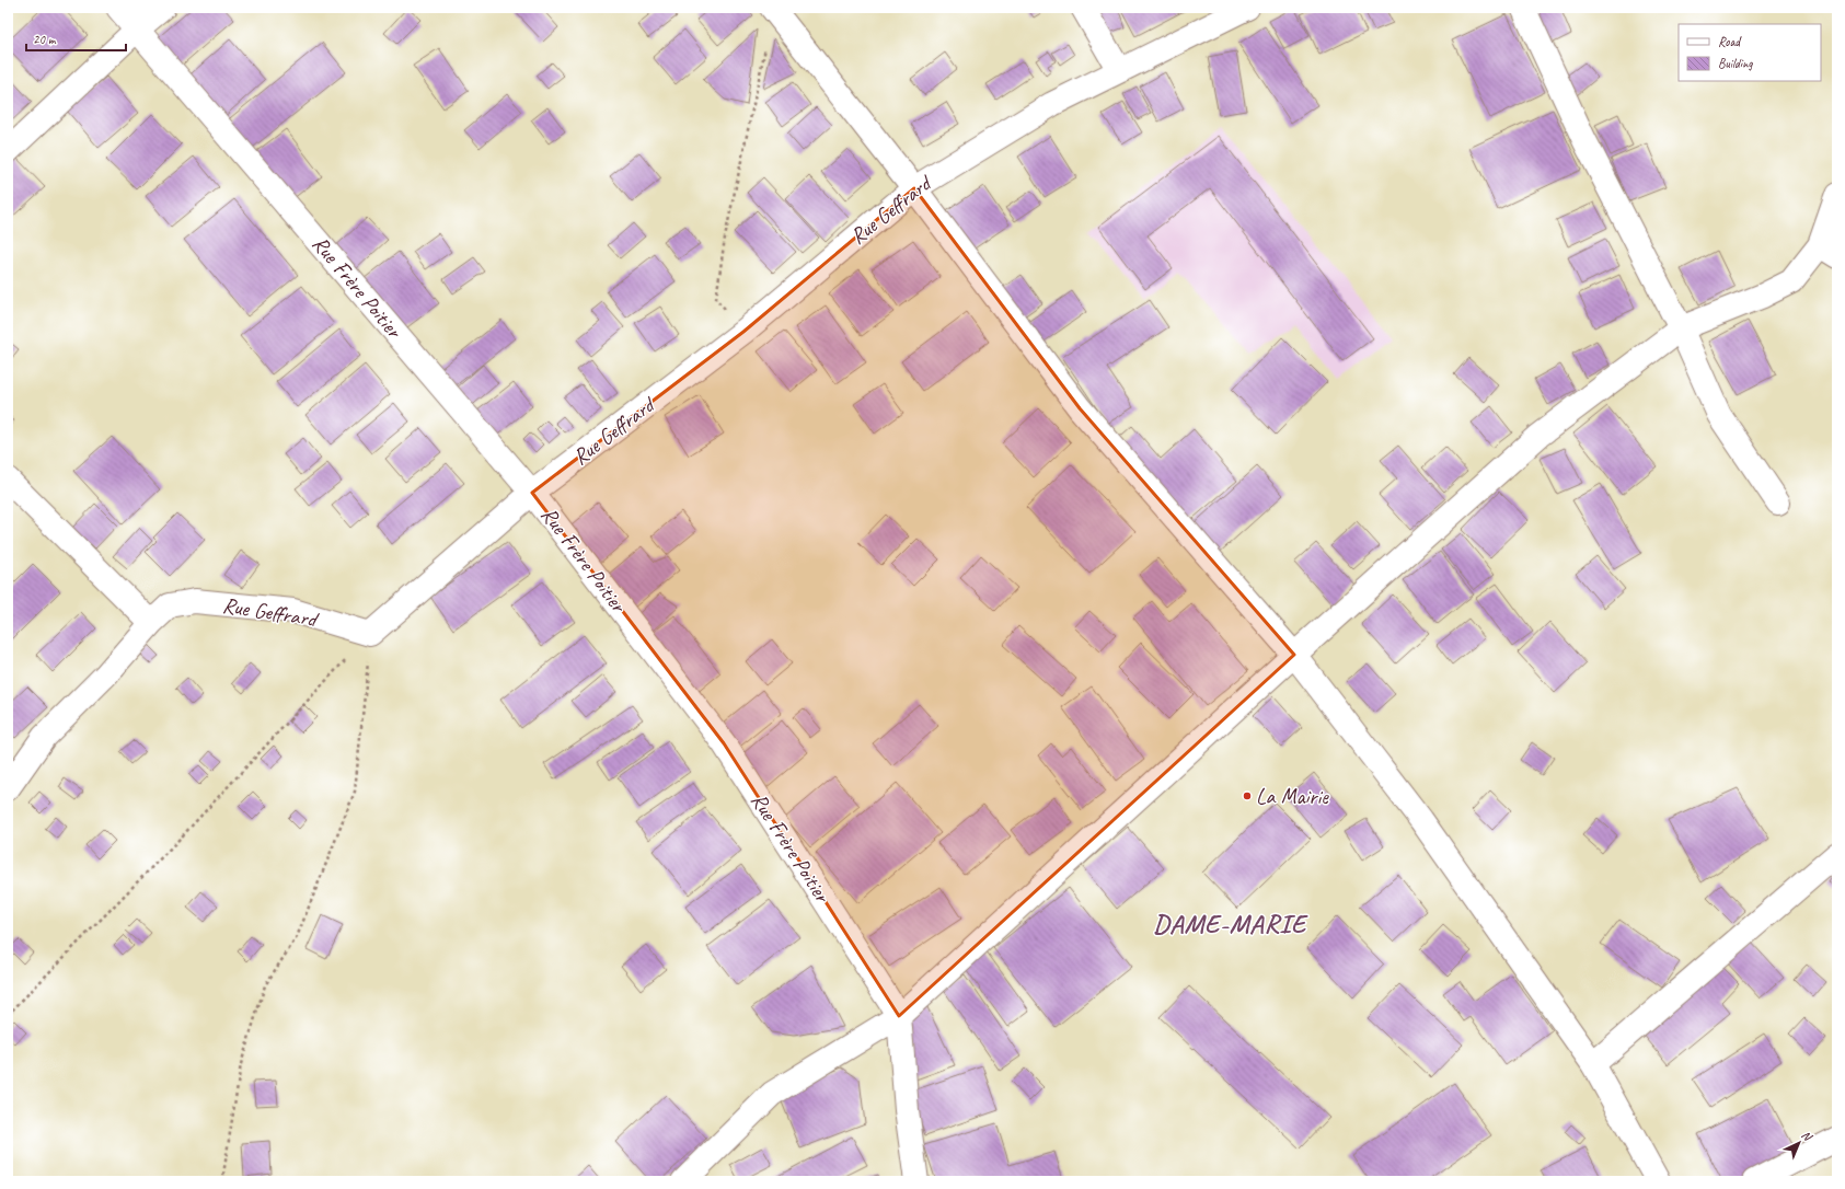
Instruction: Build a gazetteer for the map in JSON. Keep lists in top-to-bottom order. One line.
{"streets":{"street":["Rue Geffrard","Rue Frère Poitier"]},"crossings":[["Rue Geffrard","Rue Frère Poitier"]],"districts":["DAME-MARIE"],"places":["La Mairie"],"legend":["Road","Building"],"scale_bar":"20 m","north":"top right"}
